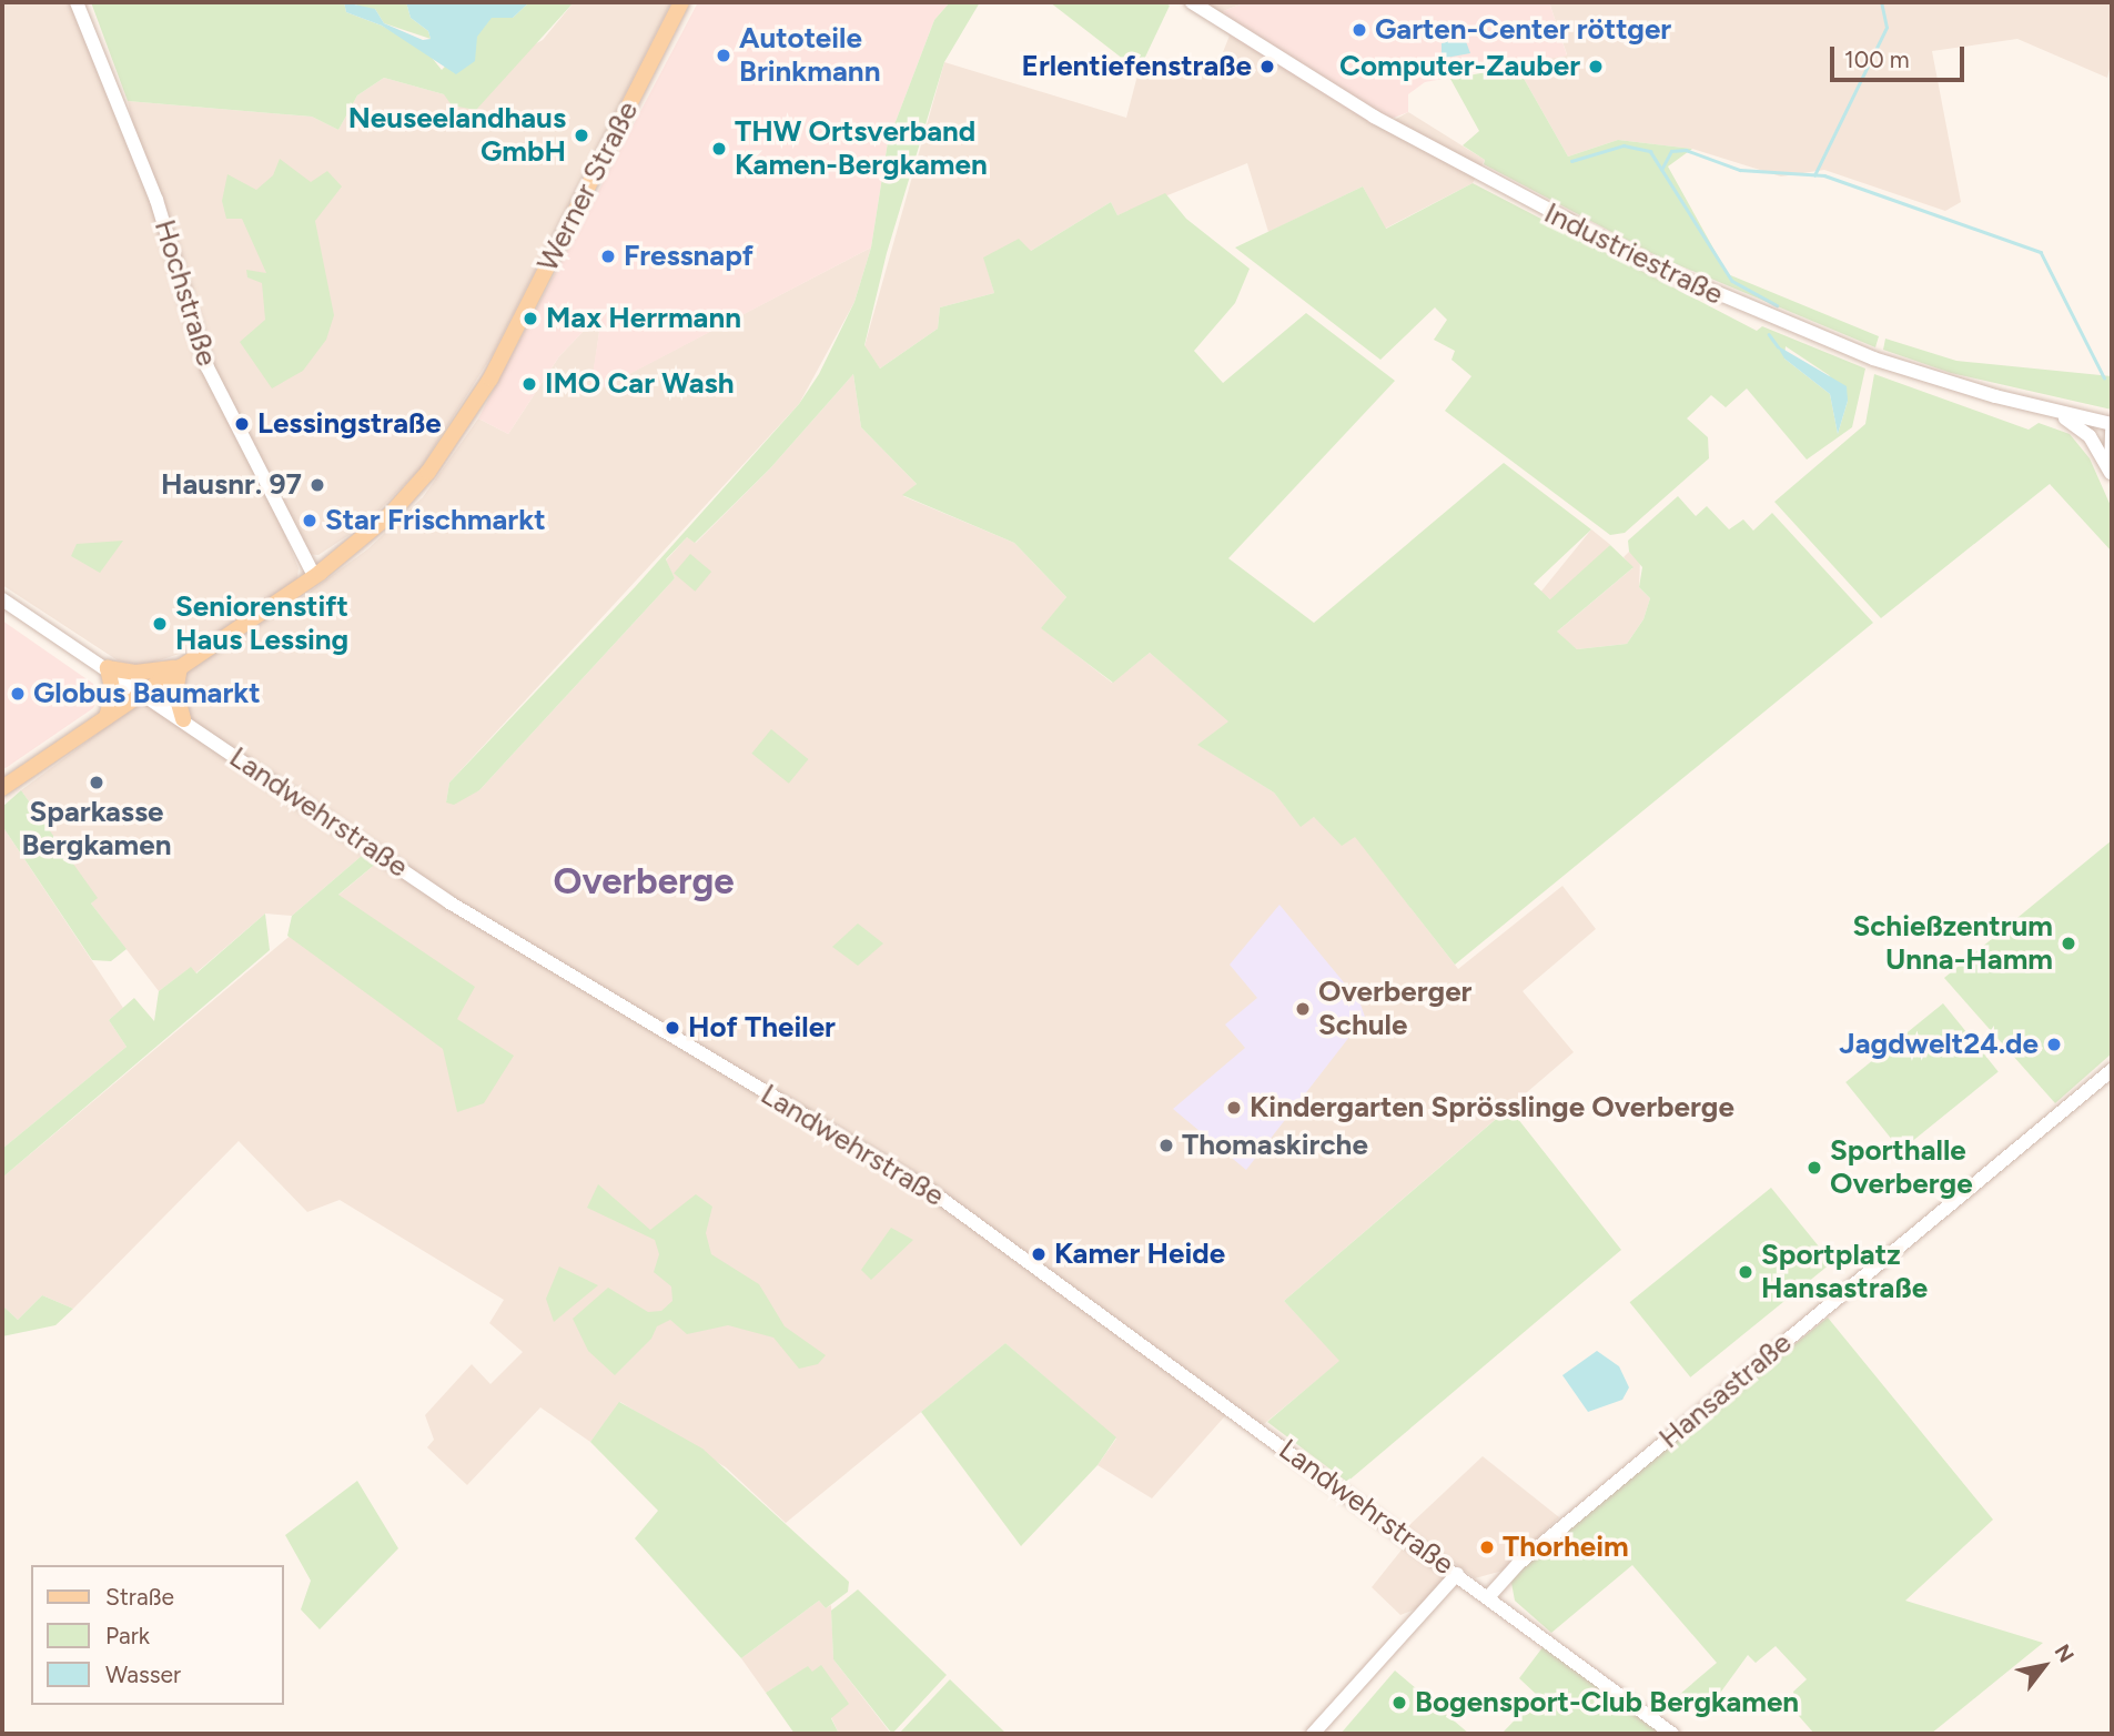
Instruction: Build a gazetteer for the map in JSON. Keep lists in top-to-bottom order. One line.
{"streets":{"main road":["Werner Straße"],"street":["Industriestraße","Hochstraße","Landwehrstraße","Hansastraße"]},"crossings":[["Werner Straße","Hochstraße"],["Werner Straße","Landwehrstraße"],["Landwehrstraße","Hansastraße"]],"districts":["Overberge"],"places":["Garten-Center röttger","Autoteile Brinkmann","Erlentiefenstraße","Computer-Zauber","Neuseelandhaus GmbH","THW Ortsverband Kamen-Bergkamen","Fressnapf","Max Herrmann","IMO Car Wash","Lessingstraße","Hausnr. 97","Star Frischmarkt","Seniorenstift Haus Lessing","Globus Baumarkt","Sparkasse Bergkamen","Schießzentrum Unna-Hamm","Overberger Schule","Hof Theiler","Jagdwelt24.de","Kindergarten Sprösslinge Overberge","Thomaskirche","Sporthalle Overberge","Kamer Heide","Sportplatz Hansastraße","Thorheim","Bogensport-Club Bergkamen"],"legend":["Straße","Park","Wasser"],"scale_bar":"100 m","north":"top right"}
